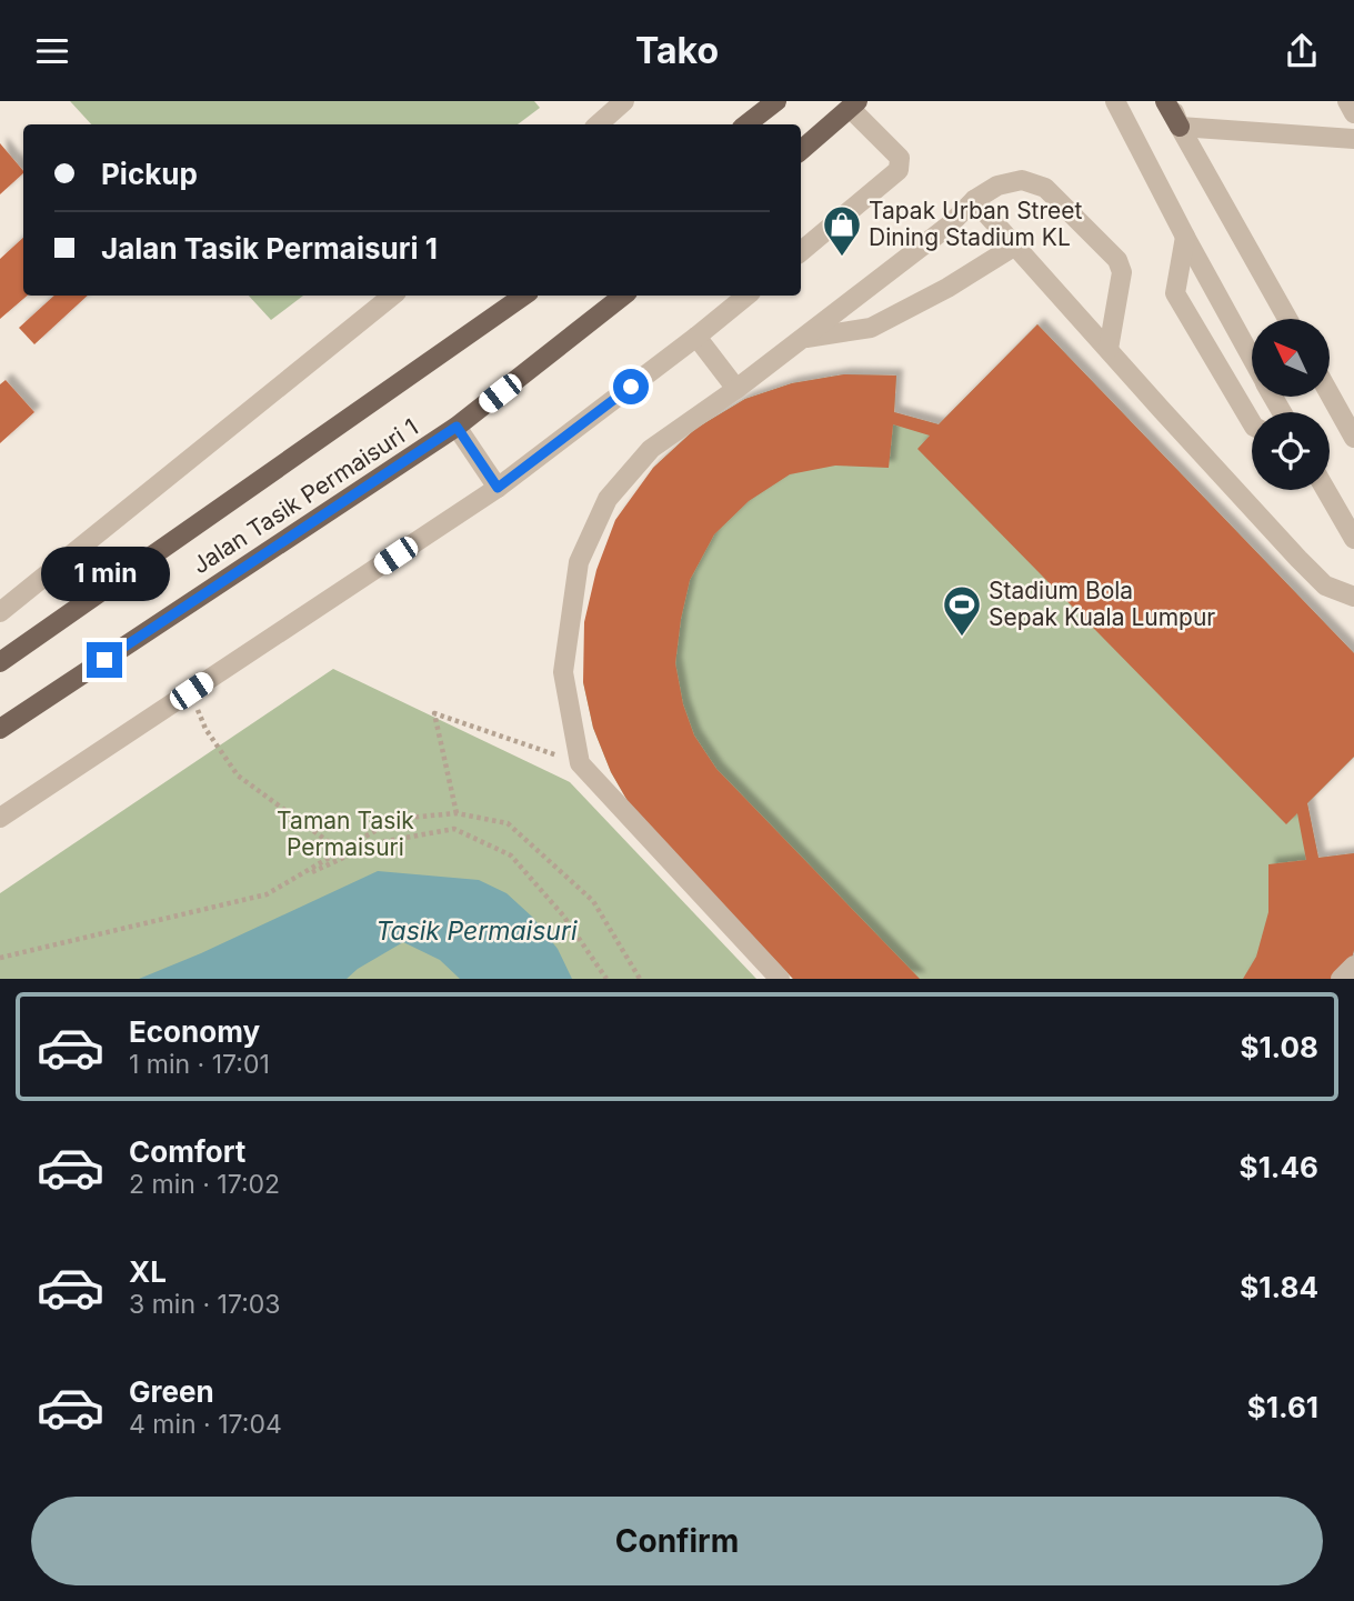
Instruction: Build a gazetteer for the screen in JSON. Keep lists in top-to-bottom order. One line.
{"streets":{"main road":["Jalan Tasik Permaisuri 1"]},"water":["Tasik Permaisuri"],"parks":["Taman Tasik Permaisuri"],"places":{"shop":["Tapak Urban Street Dining Stadium KL"],"sports":["Stadium Bola Sepak Kuala Lumpur"]},"north":"top left","page":{"header":"Tako","banner":["Pickup","Jalan Tasik Permaisuri 1"],"bubble":"1 min","list":[{"name":"Economy","note":"1 min · 17:01","value":"$1.08"},{"name":"Comfort","note":"2 min · 17:02","value":"$1.46"},{"name":"XL","note":"3 min · 17:03","value":"$1.84"},{"name":"Green","note":"4 min · 17:04","value":"$1.61"}],"buttons":"Confirm"}}
